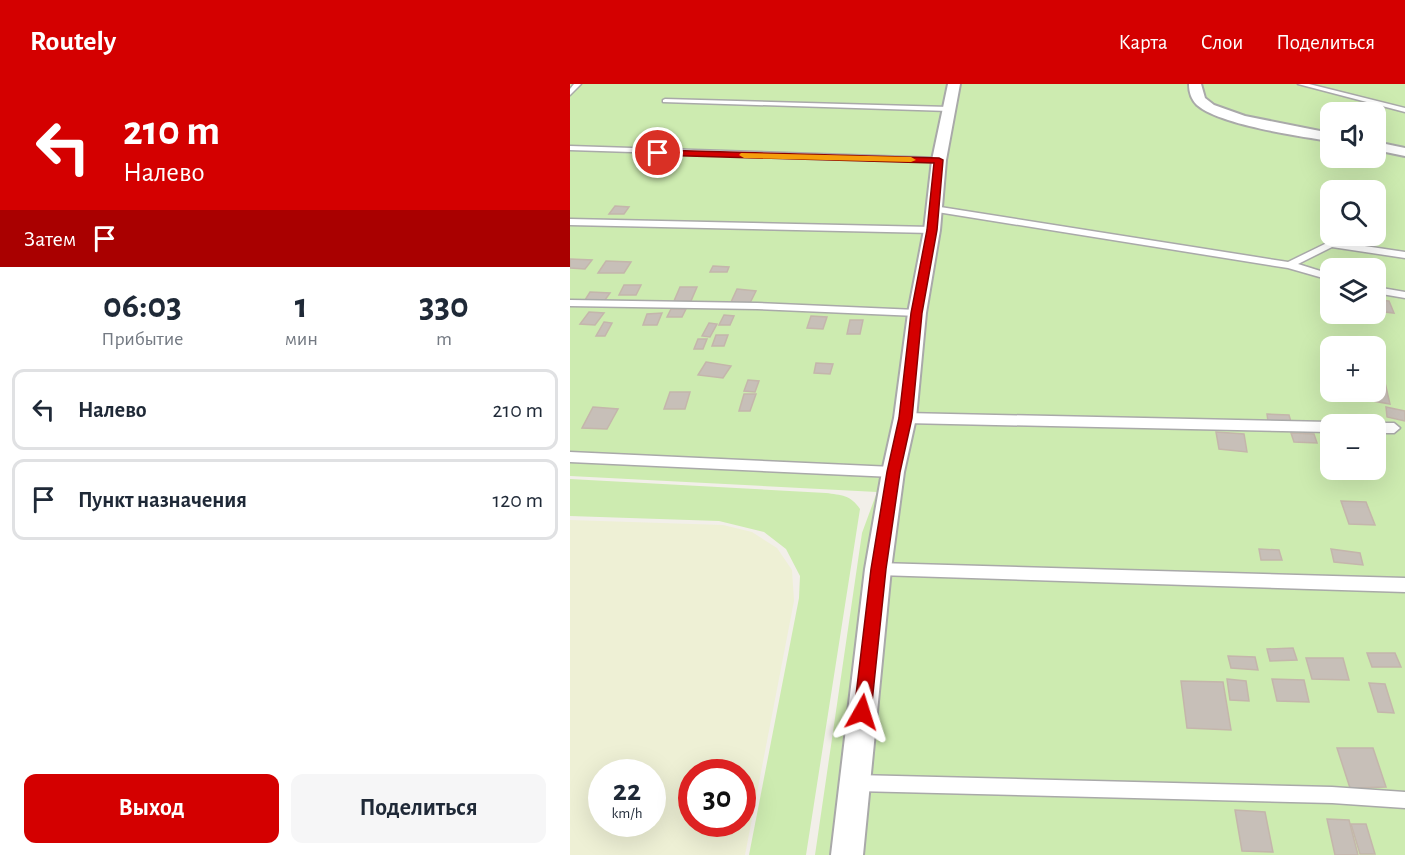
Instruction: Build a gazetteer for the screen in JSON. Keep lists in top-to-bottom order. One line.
{"page":{"header":"Routely","nav":["Карта","Слои","Поделиться"],"turn":["210 m","Налево"],"map_buttons":["+","−"],"then":"Затем","eta":["06:03","Прибытие","1","мин","330","m"],"list":[{"name":"Налево","value":"210 m"},{"name":"Пункт назначения","value":"120 m"}],"speed":"22 km/h","limit":"30","buttons":["Выход","Поделиться"]}}
